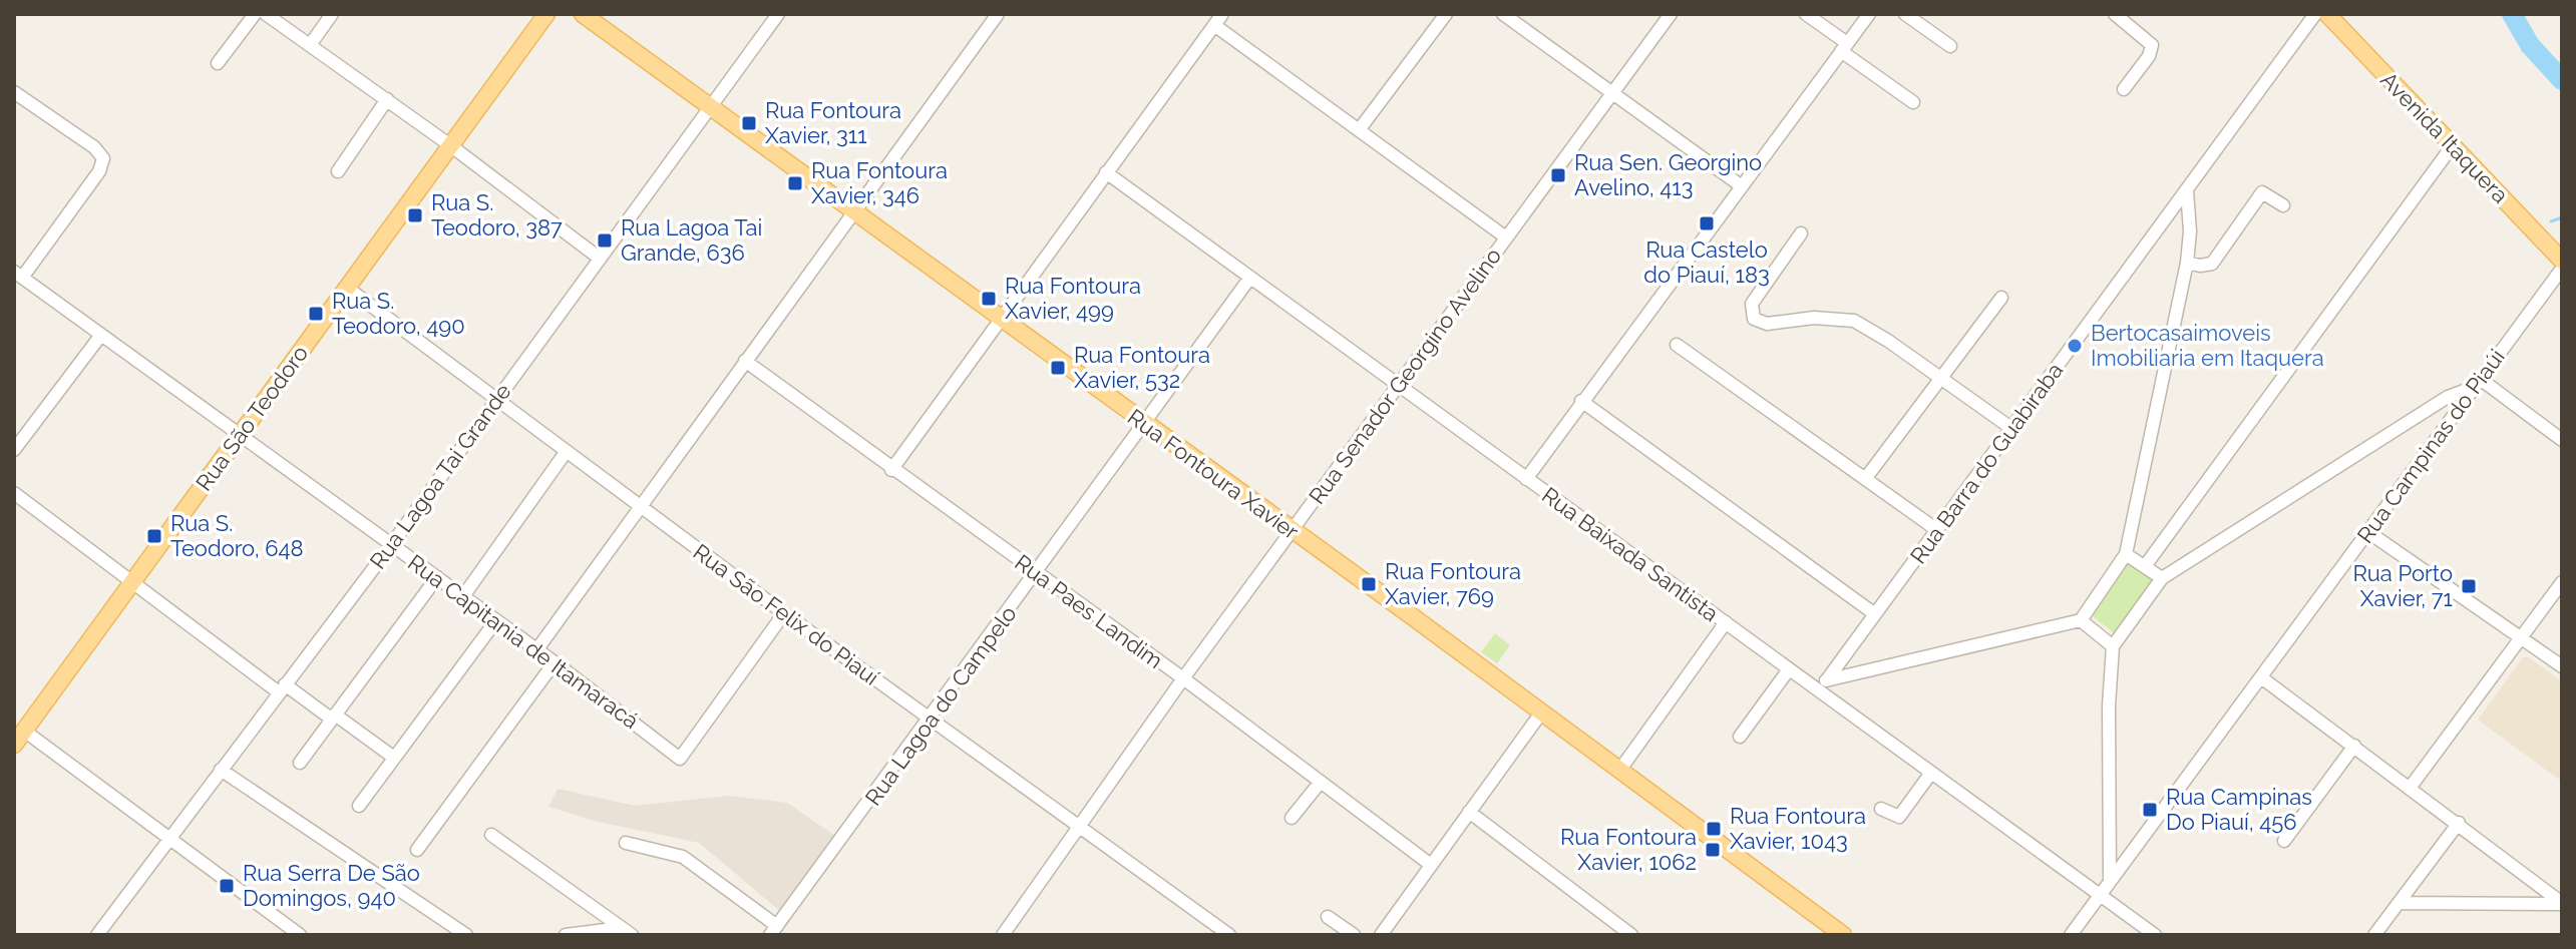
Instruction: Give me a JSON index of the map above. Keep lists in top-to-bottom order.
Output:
{
  "streets": {
    "main road": ["Avenida Itaquera", "Rua São Teodoro", "Rua Fontoura Xavier"],
    "street": [
      "Rua Senador Georgino Avelino",
      "Rua Campinas do Piaúi",
      "Rua Barra do Guabiraba",
      "Rua Lagoa Tai Grande",
      "Rua Baixada Santista",
      "Rua Paes Landim",
      "Rua São Felix do Piauí",
      "Rua Capitania de Itamaracá",
      "Rua Lagoa do Campelo"
    ]
  },
  "crossings": [
    ["Rua Senador Georgino Avelino", "Rua Fontoura Xavier"],
    ["Rua Senador Georgino Avelino", "Rua Baixada Santista"],
    ["Rua Senador Georgino Avelino", "Rua Paes Landim"],
    ["Rua Senador Georgino Avelino", "Rua São Felix do Piauí"],
    ["Rua São Teodoro", "Rua São Felix do Piauí"],
    ["Rua São Teodoro", "Rua Capitania de Itamaracá"],
    ["Rua Campinas do Piaúi", "Rua Baixada Santista"],
    ["Rua Barra do Guabiraba", "Rua Baixada Santista"],
    ["Rua Fontoura Xavier", "Rua Lagoa Tai Grande"],
    ["Rua Fontoura Xavier", "Rua Lagoa do Campelo"],
    ["Rua Lagoa Tai Grande", "Rua São Felix do Piauí"],
    ["Rua Lagoa Tai Grande", "Rua Capitania de Itamaracá"],
    ["Rua Baixada Santista", "Rua Lagoa do Campelo"],
    ["Rua Paes Landim", "Rua Lagoa do Campelo"],
    ["Rua São Felix do Piauí", "Rua Capitania de Itamaracá"],
    ["Rua São Felix do Piauí", "Rua Lagoa do Campelo"]
  ],
  "places": {
    "transit": [
      "Rua Fontoura Xavier, 311",
      "Rua Sen. Georgino Avelino, 413",
      "Rua Fontoura Xavier, 346",
      "Rua S. Teodoro, 387",
      "Rua Castelo do Piauí, 183",
      "Rua Lagoa Tai Grande, 636",
      "Rua Fontoura Xavier, 499",
      "Rua S. Teodoro, 490",
      "Rua Fontoura Xavier, 532",
      "Rua S. Teodoro, 648",
      "Rua Fontoura Xavier, 769",
      "Rua Porto Xavier, 71",
      "Rua Campinas Do Piauí, 456",
      "Rua Fontoura Xavier, 1043",
      "Rua Fontoura Xavier, 1062",
      "Rua Serra De São Domingos, 940"
    ],
    "other": ["Bertocasaimoveis Imobiliaria em Itaquera"]
  }
}
